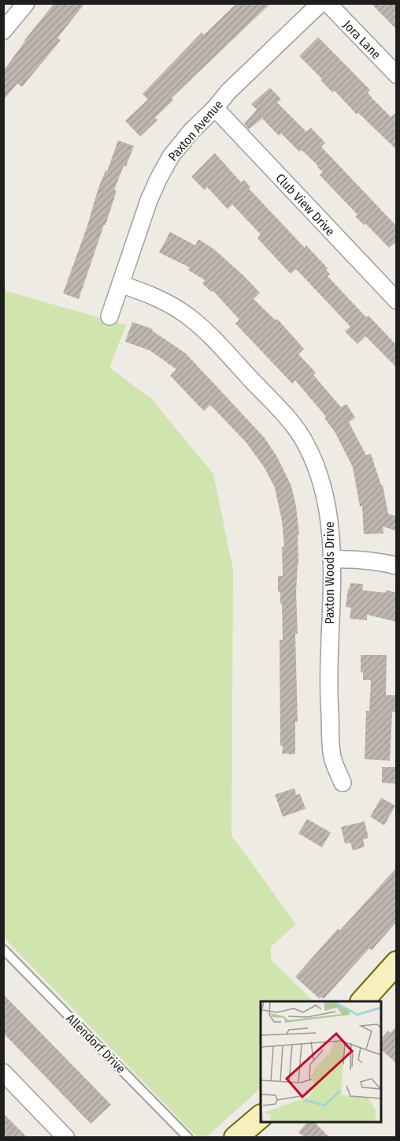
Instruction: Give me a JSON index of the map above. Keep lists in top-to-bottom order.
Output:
{
  "streets": {
    "street": [
      "Jora Lane",
      "Paxton Avenue",
      "Club View Drive",
      "Paxton Woods Drive"
    ],
    "lane": ["Allendorf Drive"]
  },
  "crossings": [
    ["Paxton Avenue", "Club View Drive"],
    ["Paxton Avenue", "Paxton Woods Drive"]
  ]
}
